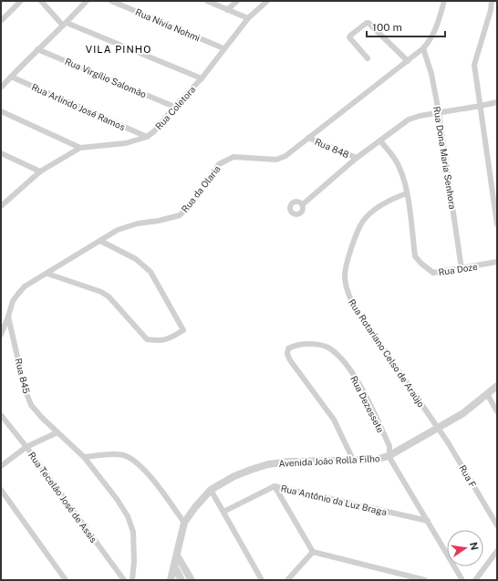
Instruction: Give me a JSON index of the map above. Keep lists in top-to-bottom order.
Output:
{
  "streets": {
    "street": [
      "Rua Nívia Nohmi",
      "Rua Virgílio Salomão",
      "Rua Arlindo José Ramos",
      "Rua Coletora",
      "Rua 848",
      "Rua Dona Maria Senhora",
      "Rua da Olaria",
      "Rua Doze",
      "Rua Rotariano Celso de Araújo",
      "Rua 845",
      "Rua Dezessete",
      "Avenida João Rolla Filho",
      "Rua F",
      "Rua Tecelão José de Assis",
      "Rua Antônio da Luz Braga"
    ]
  },
  "crossings": [
    ["Rua Nívia Nohmi", "Rua Coletora"],
    ["Rua Virgílio Salomão", "Rua Coletora"],
    ["Rua Arlindo José Ramos", "Rua Coletora"],
    ["Rua 848", "Rua da Olaria"],
    ["Rua Dona Maria Senhora", "Rua da Olaria"],
    ["Rua Dona Maria Senhora", "Rua Doze"],
    ["Rua da Olaria", "Rua 845"],
    ["Rua Doze", "Rua Rotariano Celso de Araújo"],
    ["Rua Rotariano Celso de Araújo", "Avenida João Rolla Filho"],
    ["Rua Rotariano Celso de Araújo", "Rua F"],
    ["Rua Dezessete", "Avenida João Rolla Filho"],
    ["Avenida João Rolla Filho", "Rua F"]
  ],
  "districts": ["VILA PINHO"],
  "scale_bar": "100 m",
  "north": "right"
}
